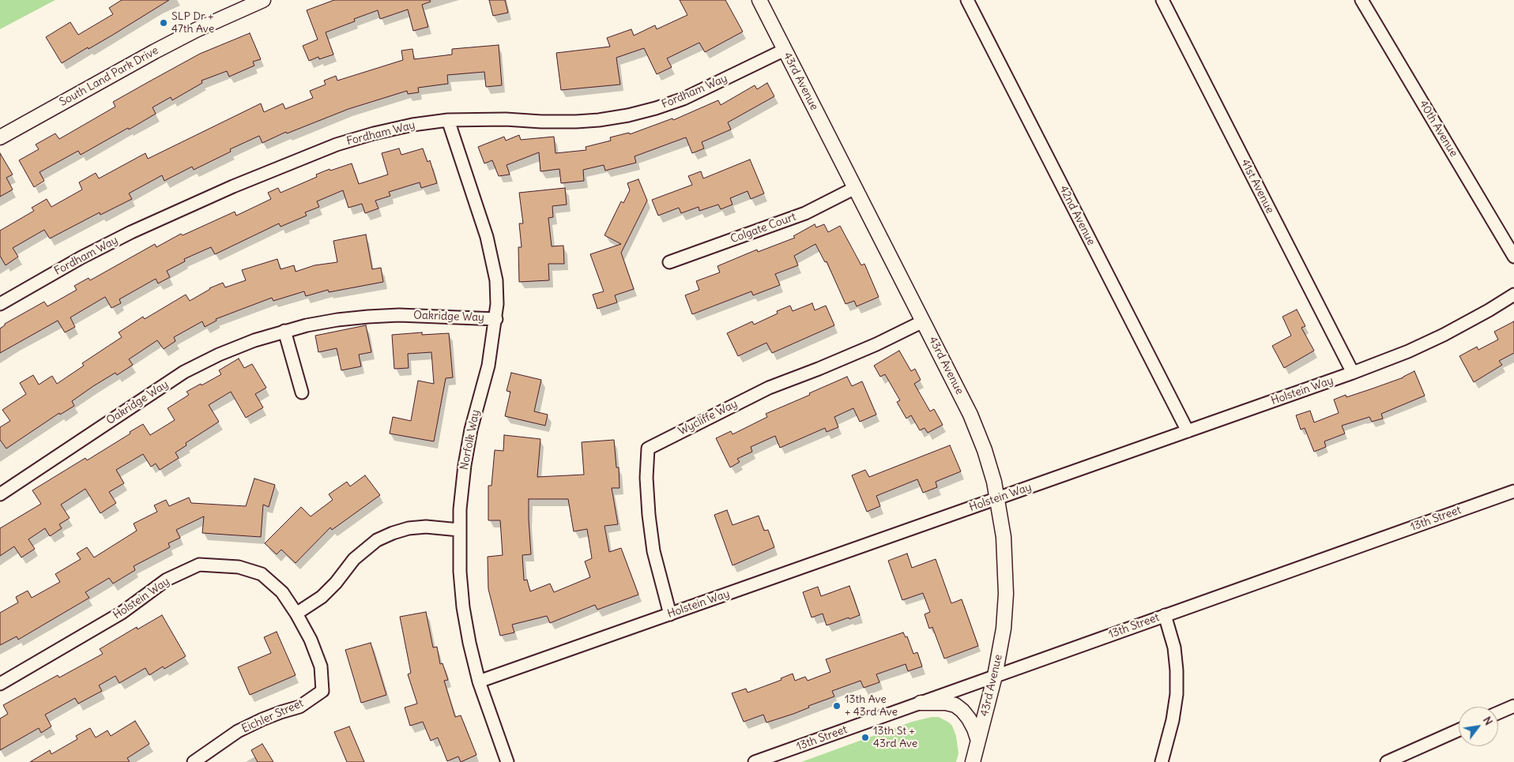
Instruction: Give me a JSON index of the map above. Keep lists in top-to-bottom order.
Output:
{
  "streets": {
    "street": [
      "South Land Park Drive",
      "43rd Avenue",
      "Fordham Way",
      "40th Avenue",
      "41st Avenue",
      "42nd Avenue",
      "Colgate Court",
      "Oakridge Way",
      "Holstein Way",
      "Wycliffe Way",
      "Norfolk Way",
      "13th Street",
      "Eichler Street"
    ]
  },
  "crossings": [
    ["43rd Avenue", "Fordham Way"],
    ["43rd Avenue", "Colgate Court"],
    ["43rd Avenue", "Holstein Way"],
    ["43rd Avenue", "Wycliffe Way"],
    ["43rd Avenue", "13th Street"],
    ["Fordham Way", "Norfolk Way"],
    ["41st Avenue", "Holstein Way"],
    ["42nd Avenue", "Holstein Way"],
    ["Oakridge Way", "Norfolk Way"],
    ["Holstein Way", "Wycliffe Way"],
    ["Holstein Way", "Norfolk Way"],
    ["Holstein Way", "Eichler Street"]
  ],
  "places": ["SLP Dr + 47th Ave", "13th Ave + 43rd Ave", "13th St + 43rd Ave"],
  "north": "top right"
}
